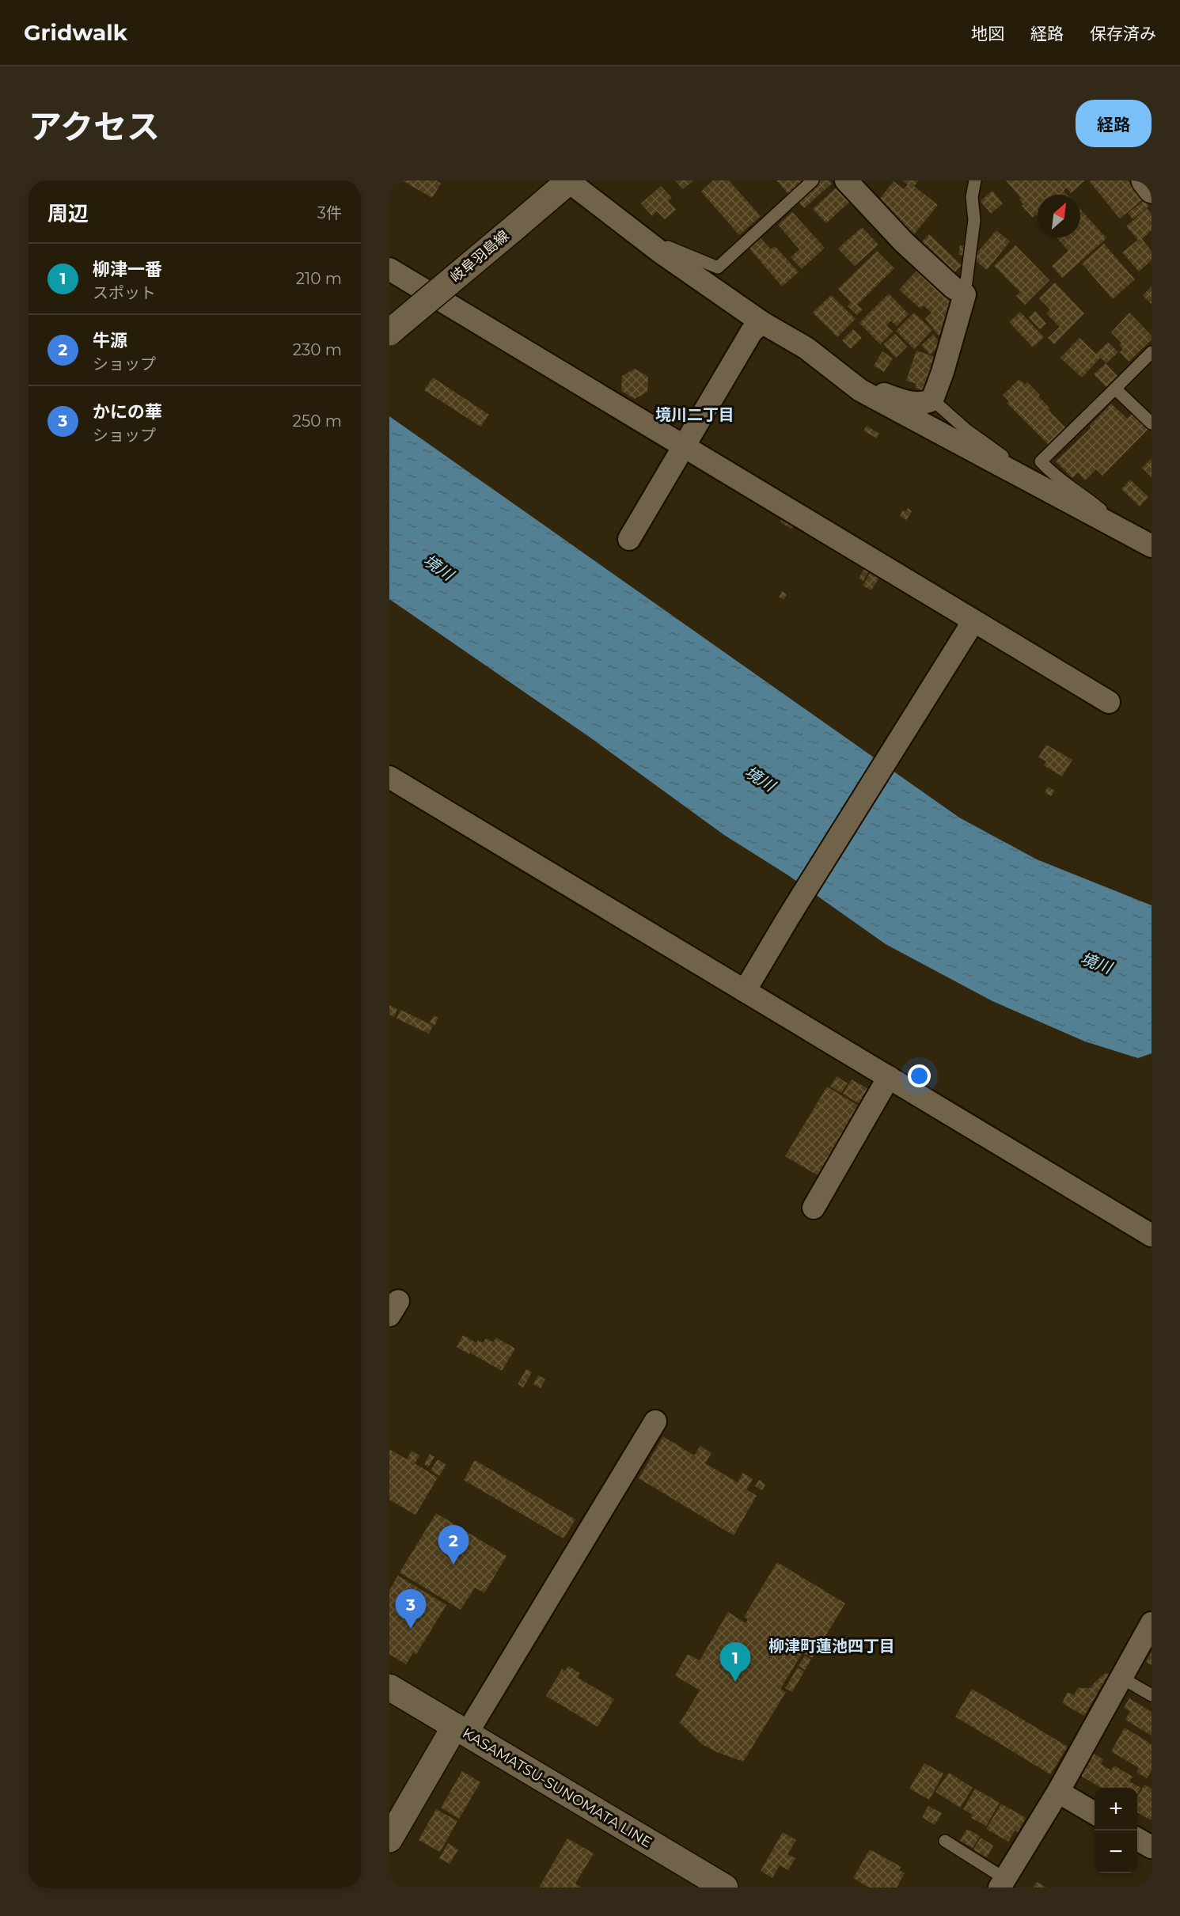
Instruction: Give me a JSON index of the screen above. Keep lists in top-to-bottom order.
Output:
{
  "streets": {
    "main road": ["岐阜羽島線", "KASAMATSU-SUNOMATA LINE"]
  },
  "districts": ["境川二丁目", "柳津町蓮池四丁目"],
  "water": ["境川"],
  "north": "top right",
  "page": {
    "header": "Gridwalk",
    "nav": ["地図", "経路", "保存済み"],
    "title": "アクセス",
    "buttons": "経路",
    "heading": ["周辺", "3件"],
    "list": [
      {
        "mark": "1",
        "name": "柳津一番",
        "note": "スポット",
        "value": "210 m"
      },
      {
        "mark": "2",
        "name": "牛源",
        "note": "ショップ",
        "value": "230 m"
      },
      {
        "mark": "3",
        "name": "かにの華",
        "note": "ショップ",
        "value": "250 m"
      }
    ],
    "pins": ["2", "3", "1"],
    "map_buttons": ["+", "−"]
  }
}
